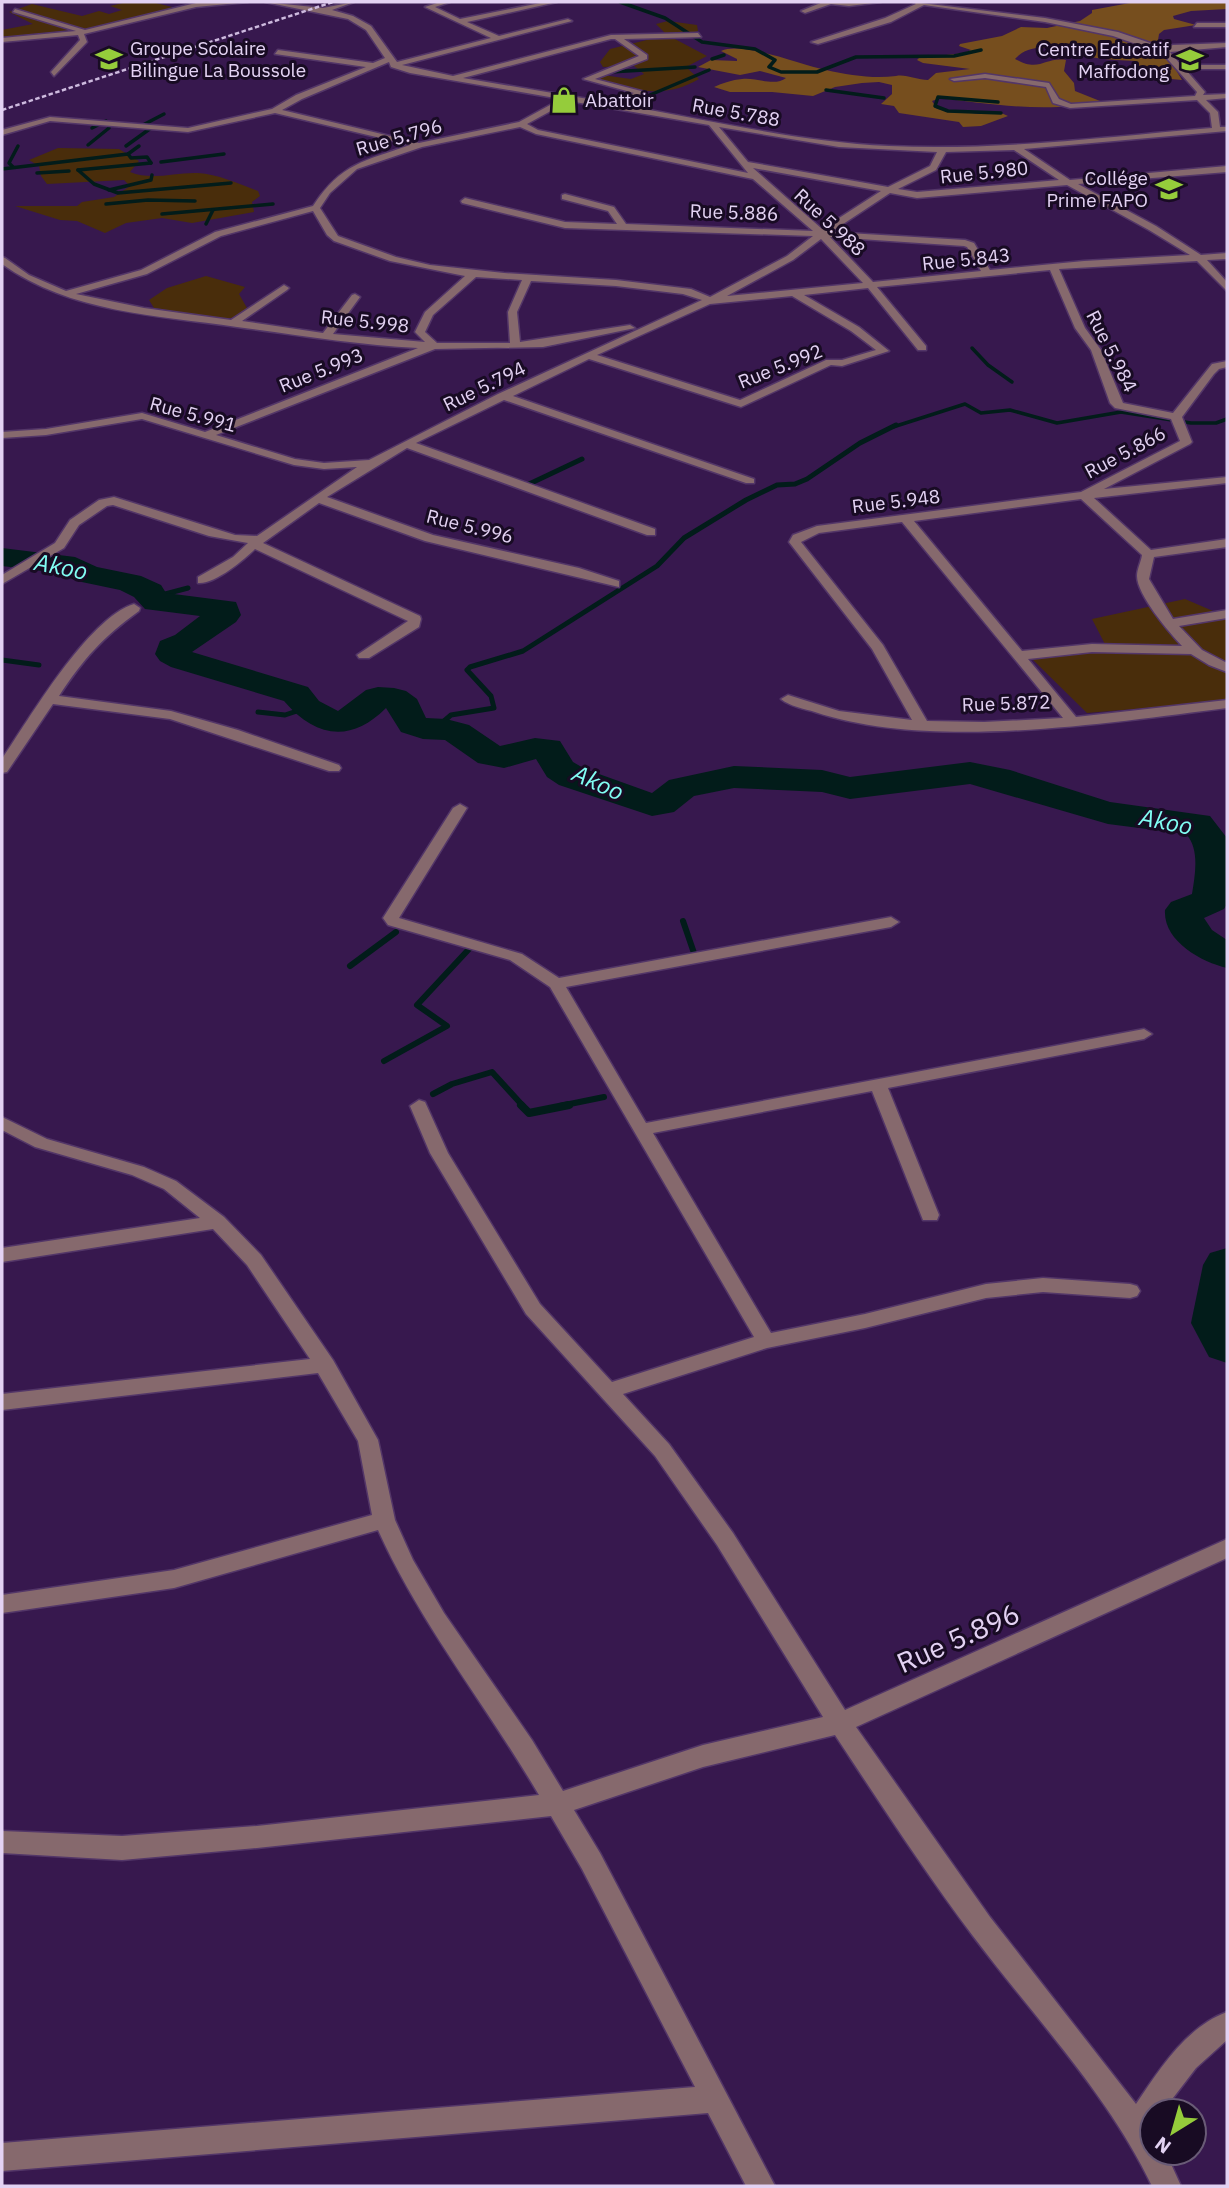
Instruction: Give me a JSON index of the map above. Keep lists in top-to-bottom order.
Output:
{
  "streets": {
    "street": [
      "Rue 5.788",
      "Rue 5.796",
      "Rue 5.980",
      "Rue 5.886",
      "Rue 5.988",
      "Rue 5.843",
      "Rue 5.998",
      "Rue 5.984",
      "Rue 5.992",
      "Rue 5.993",
      "Rue 5.794",
      "Rue 5.991",
      "Rue 5.866",
      "Rue 5.948",
      "Rue 5.996",
      "Rue 5.872",
      "Rue 5.896"
    ]
  },
  "crossings": [
    ["Rue 5.788", "Rue 5.796"],
    ["Rue 5.788", "Rue 5.988"],
    ["Rue 5.788", "Rue 5.794"],
    ["Rue 5.980", "Rue 5.988"],
    ["Rue 5.980", "Rue 5.794"],
    ["Rue 5.886", "Rue 5.988"],
    ["Rue 5.886", "Rue 5.843"],
    ["Rue 5.886", "Rue 5.794"],
    ["Rue 5.988", "Rue 5.843"],
    ["Rue 5.988", "Rue 5.794"],
    ["Rue 5.843", "Rue 5.984"],
    ["Rue 5.843", "Rue 5.992"],
    ["Rue 5.843", "Rue 5.794"],
    ["Rue 5.998", "Rue 5.993"],
    ["Rue 5.998", "Rue 5.794"],
    ["Rue 5.984", "Rue 5.866"],
    ["Rue 5.992", "Rue 5.794"],
    ["Rue 5.993", "Rue 5.991"],
    ["Rue 5.794", "Rue 5.991"],
    ["Rue 5.794", "Rue 5.996"],
    ["Rue 5.866", "Rue 5.948"],
    ["Rue 5.948", "Rue 5.872"]
  ],
  "water": ["Akoo"],
  "places": {
    "school or university": ["Groupe Scolaire Bilingue La Boussole", "Centre Educatif Maffodong", "Collége Prime FAPO"],
    "shop": ["Abattoir"]
  },
  "north": "bottom left"
}
